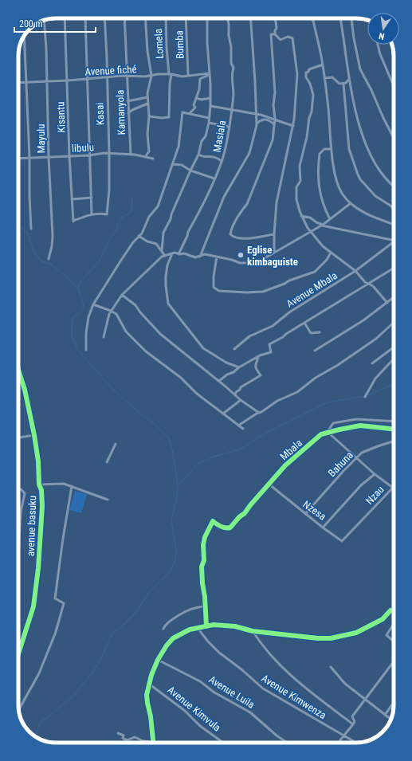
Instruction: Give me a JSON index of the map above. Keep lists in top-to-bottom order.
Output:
{
  "streets": {
    "street": [
      "Lomela",
      "Bumba",
      "Avenue fiché",
      "Kamanyola",
      "Kasai",
      "Kisantu",
      "Masiala",
      "Mayulu",
      "libulu",
      "Avenue Mbala",
      "Mbala",
      "Bahuna",
      "Nzau",
      "Nzesa",
      "avenue basuku",
      "Avenue Luila",
      "Avenue Kimwenza",
      "Avenue Kimvula"
    ]
  },
  "crossings": [
    ["Lomela", "Avenue fiché"],
    ["Bumba", "Avenue fiché"],
    ["Avenue fiché", "Kamanyola"],
    ["Avenue fiché", "Kasai"],
    ["Avenue fiché", "Kisantu"],
    ["Avenue fiché", "Mayulu"],
    ["Kamanyola", "libulu"],
    ["Kasai", "Kisantu"],
    ["Kasai", "libulu"],
    ["Kisantu", "libulu"],
    ["Mayulu", "libulu"],
    ["Mbala", "Nzesa"],
    ["Bahuna", "Nzesa"],
    ["Nzau", "Nzesa"]
  ],
  "places": ["Eglise kimbaguiste"],
  "scale_bar": "200 m",
  "north": "bottom"
}
